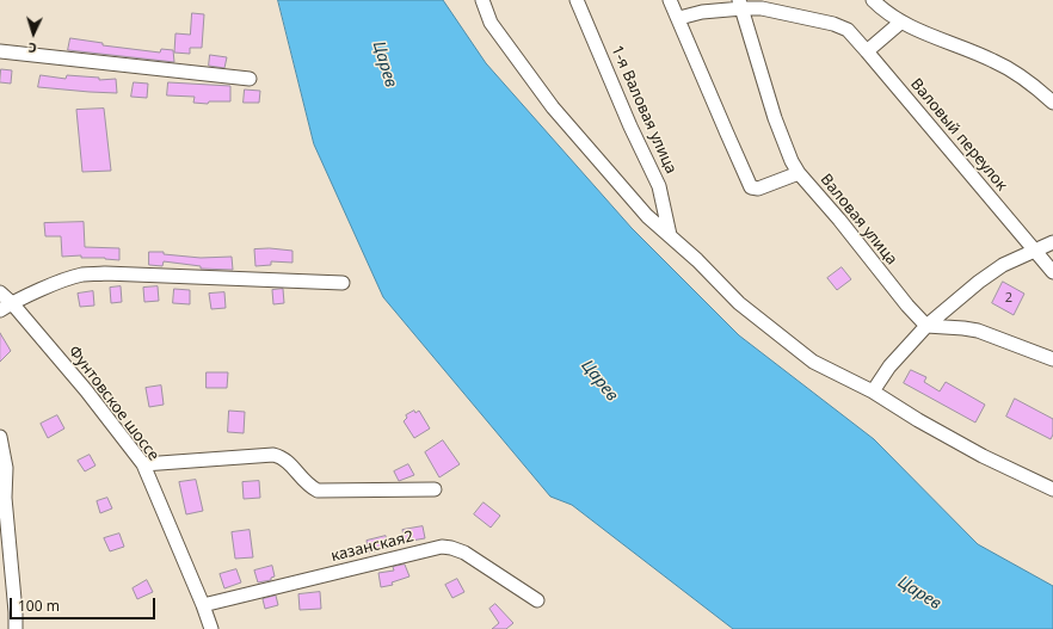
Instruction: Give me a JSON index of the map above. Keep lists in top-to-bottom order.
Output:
{
  "streets": {
    "street": [
      "1-я Валовая улица",
      "Валовый переулок",
      "Валовая улица",
      "Фунтовское шоссе",
      "казанская2"
    ]
  },
  "crossings": [
    ["Валовый переулок", "Валовая улица"],
    ["Фунтовское шоссе", "казанская2"]
  ],
  "water": ["Царев"],
  "house_numbers": ["2"],
  "scale_bar": "100 m",
  "north": "bottom"
}
